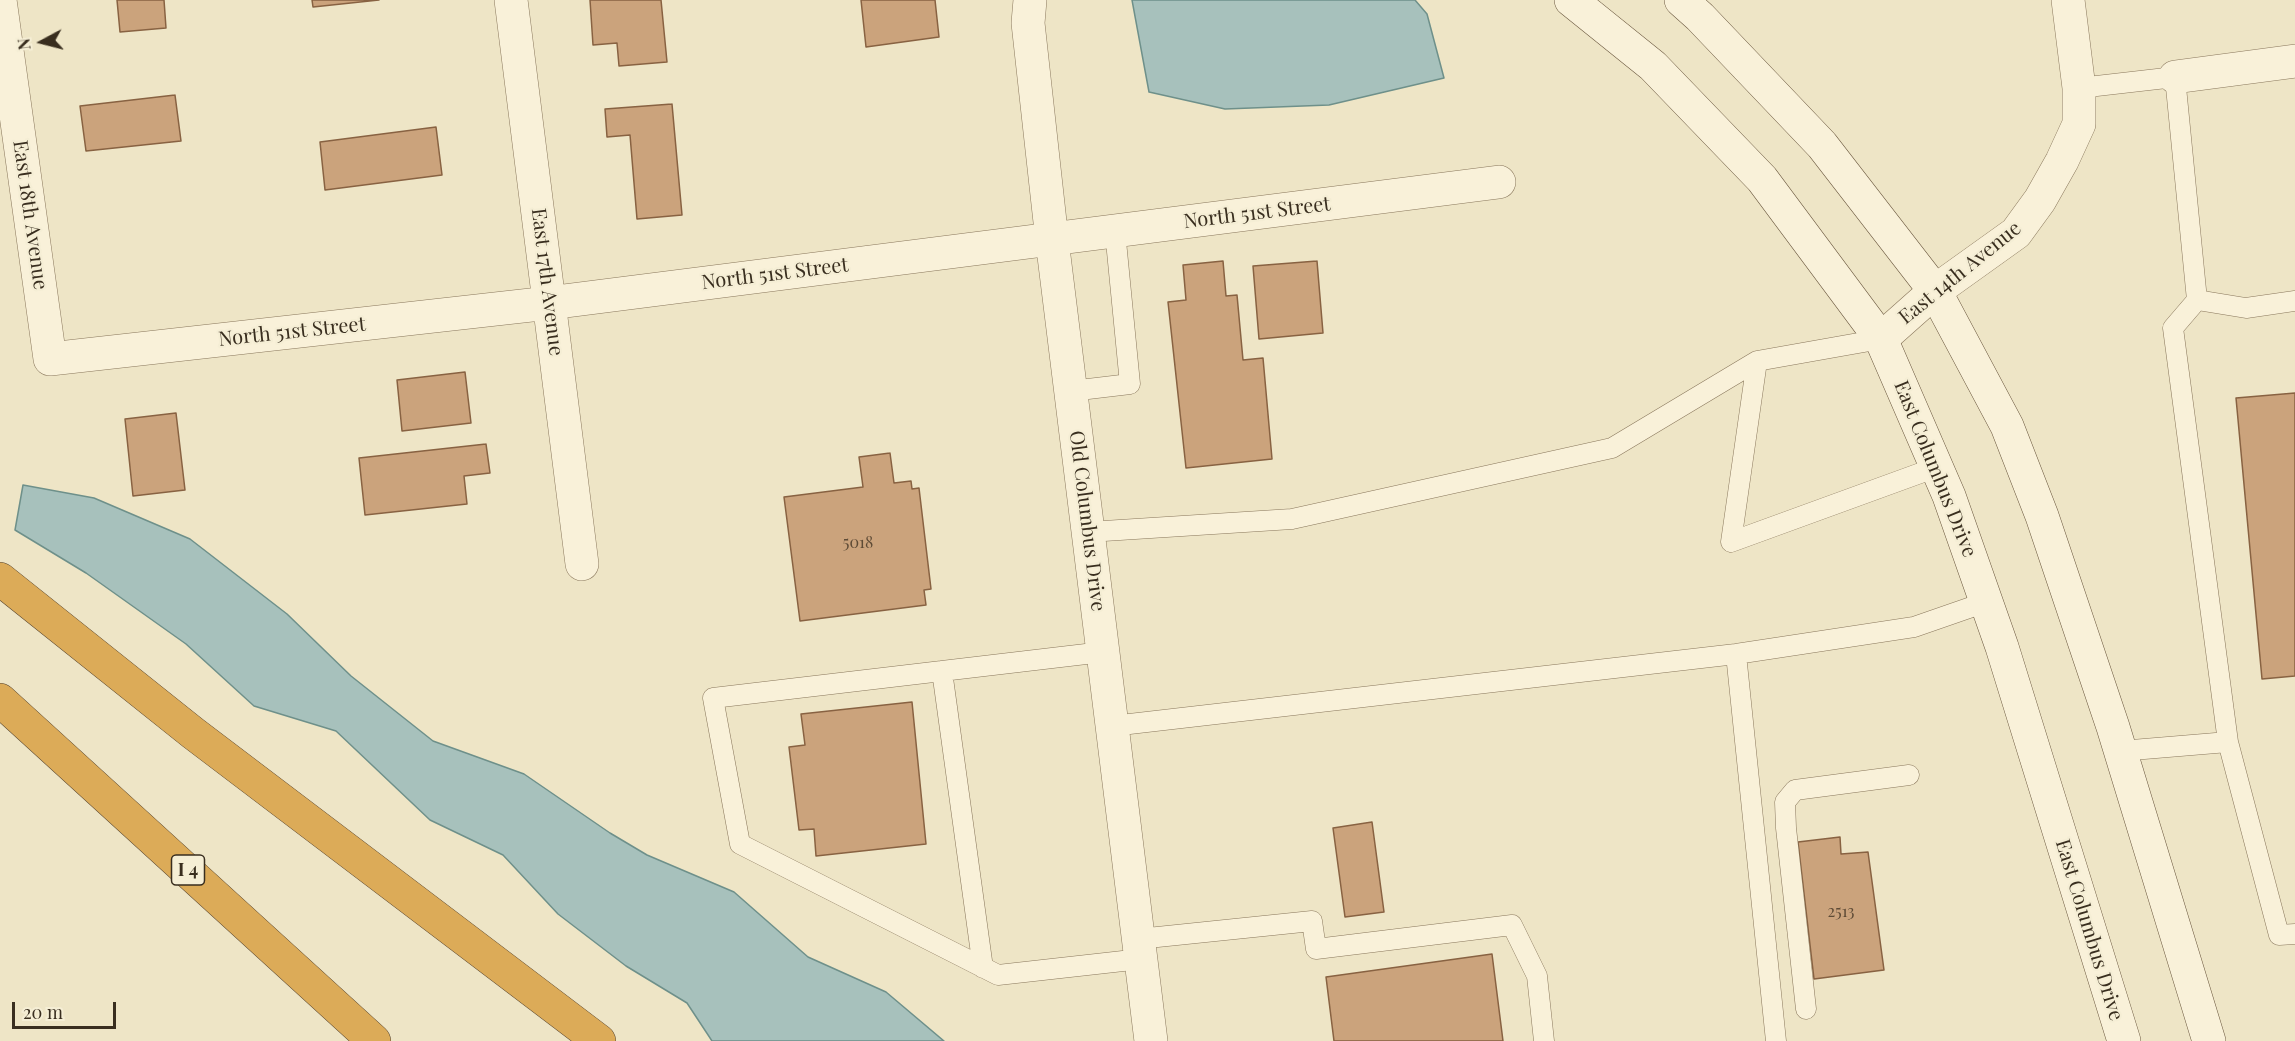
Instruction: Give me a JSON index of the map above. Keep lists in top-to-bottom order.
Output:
{
  "streets": {
    "highway": ["I 4"],
    "street": [
      "North 51st Street",
      "East 18th Avenue",
      "East 14th Avenue",
      "East 17th Avenue",
      "East Columbus Drive",
      "Old Columbus Drive"
    ]
  },
  "crossings": [
    ["North 51st Street", "East 18th Avenue"],
    ["North 51st Street", "East 17th Avenue"],
    ["North 51st Street", "Old Columbus Drive"],
    ["East 14th Avenue", "East Columbus Drive"]
  ],
  "house_numbers": ["5018", "2513"],
  "scale_bar": "20 m",
  "north": "left"
}
